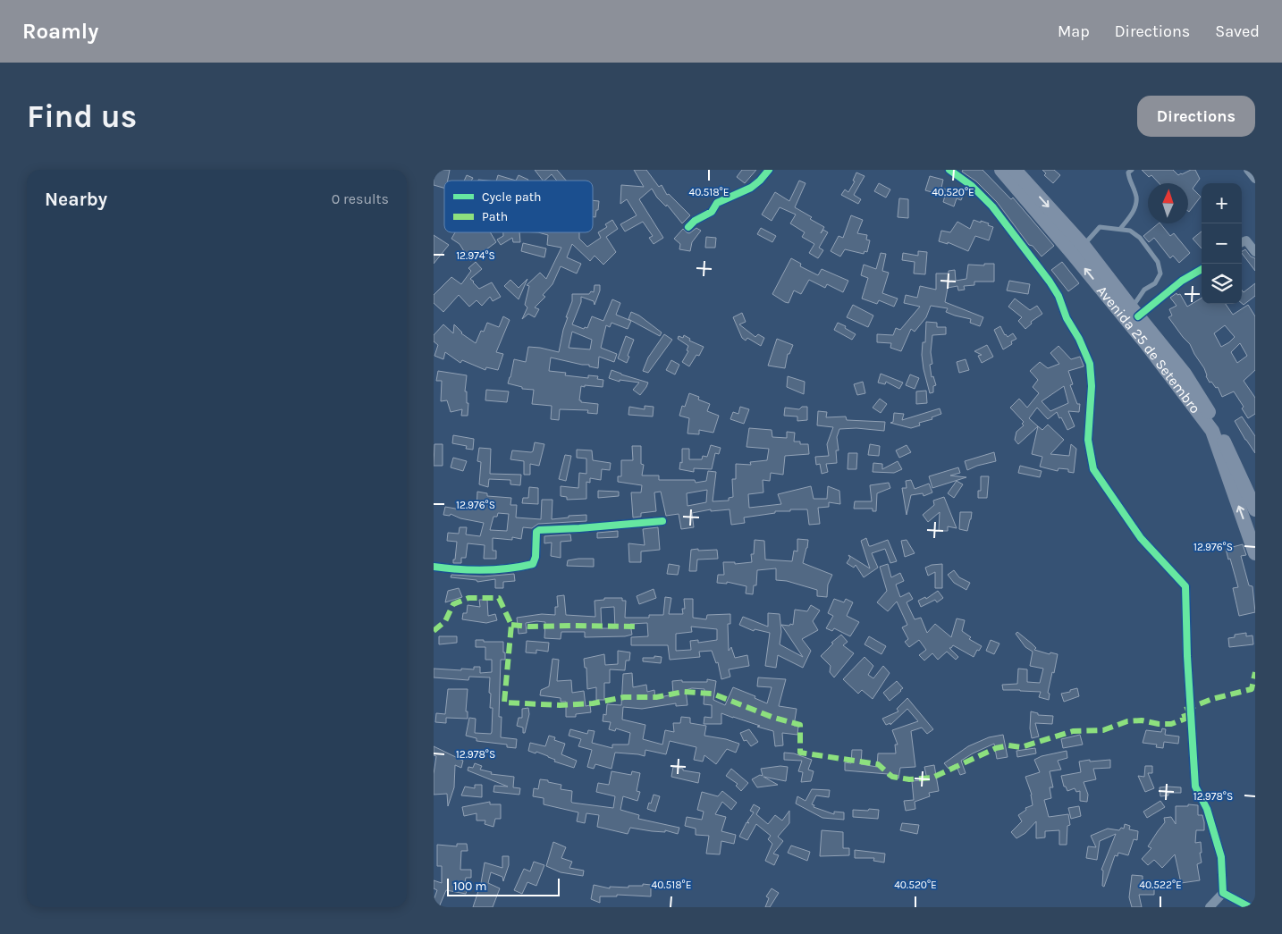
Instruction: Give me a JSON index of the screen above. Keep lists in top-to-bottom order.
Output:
{
  "streets": {
    "highway": ["Avenida 25 de Setembro"]
  },
  "legend": ["Cycle path", "Path"],
  "scale_bar": "100 m",
  "north": "top",
  "page": {
    "header": "Roamly",
    "nav": ["Map", "Directions", "Saved"],
    "buttons": "Directions",
    "title": "Find us",
    "heading": ["Nearby", "0 results"],
    "map_buttons": ["+", "−"],
    "scale": "100 m"
  },
  "coordinates": [
    "40.518°E",
    "40.520°E",
    "12.974°S",
    "12.976°S",
    "12.978°S",
    "40.522°E"
  ]
}
